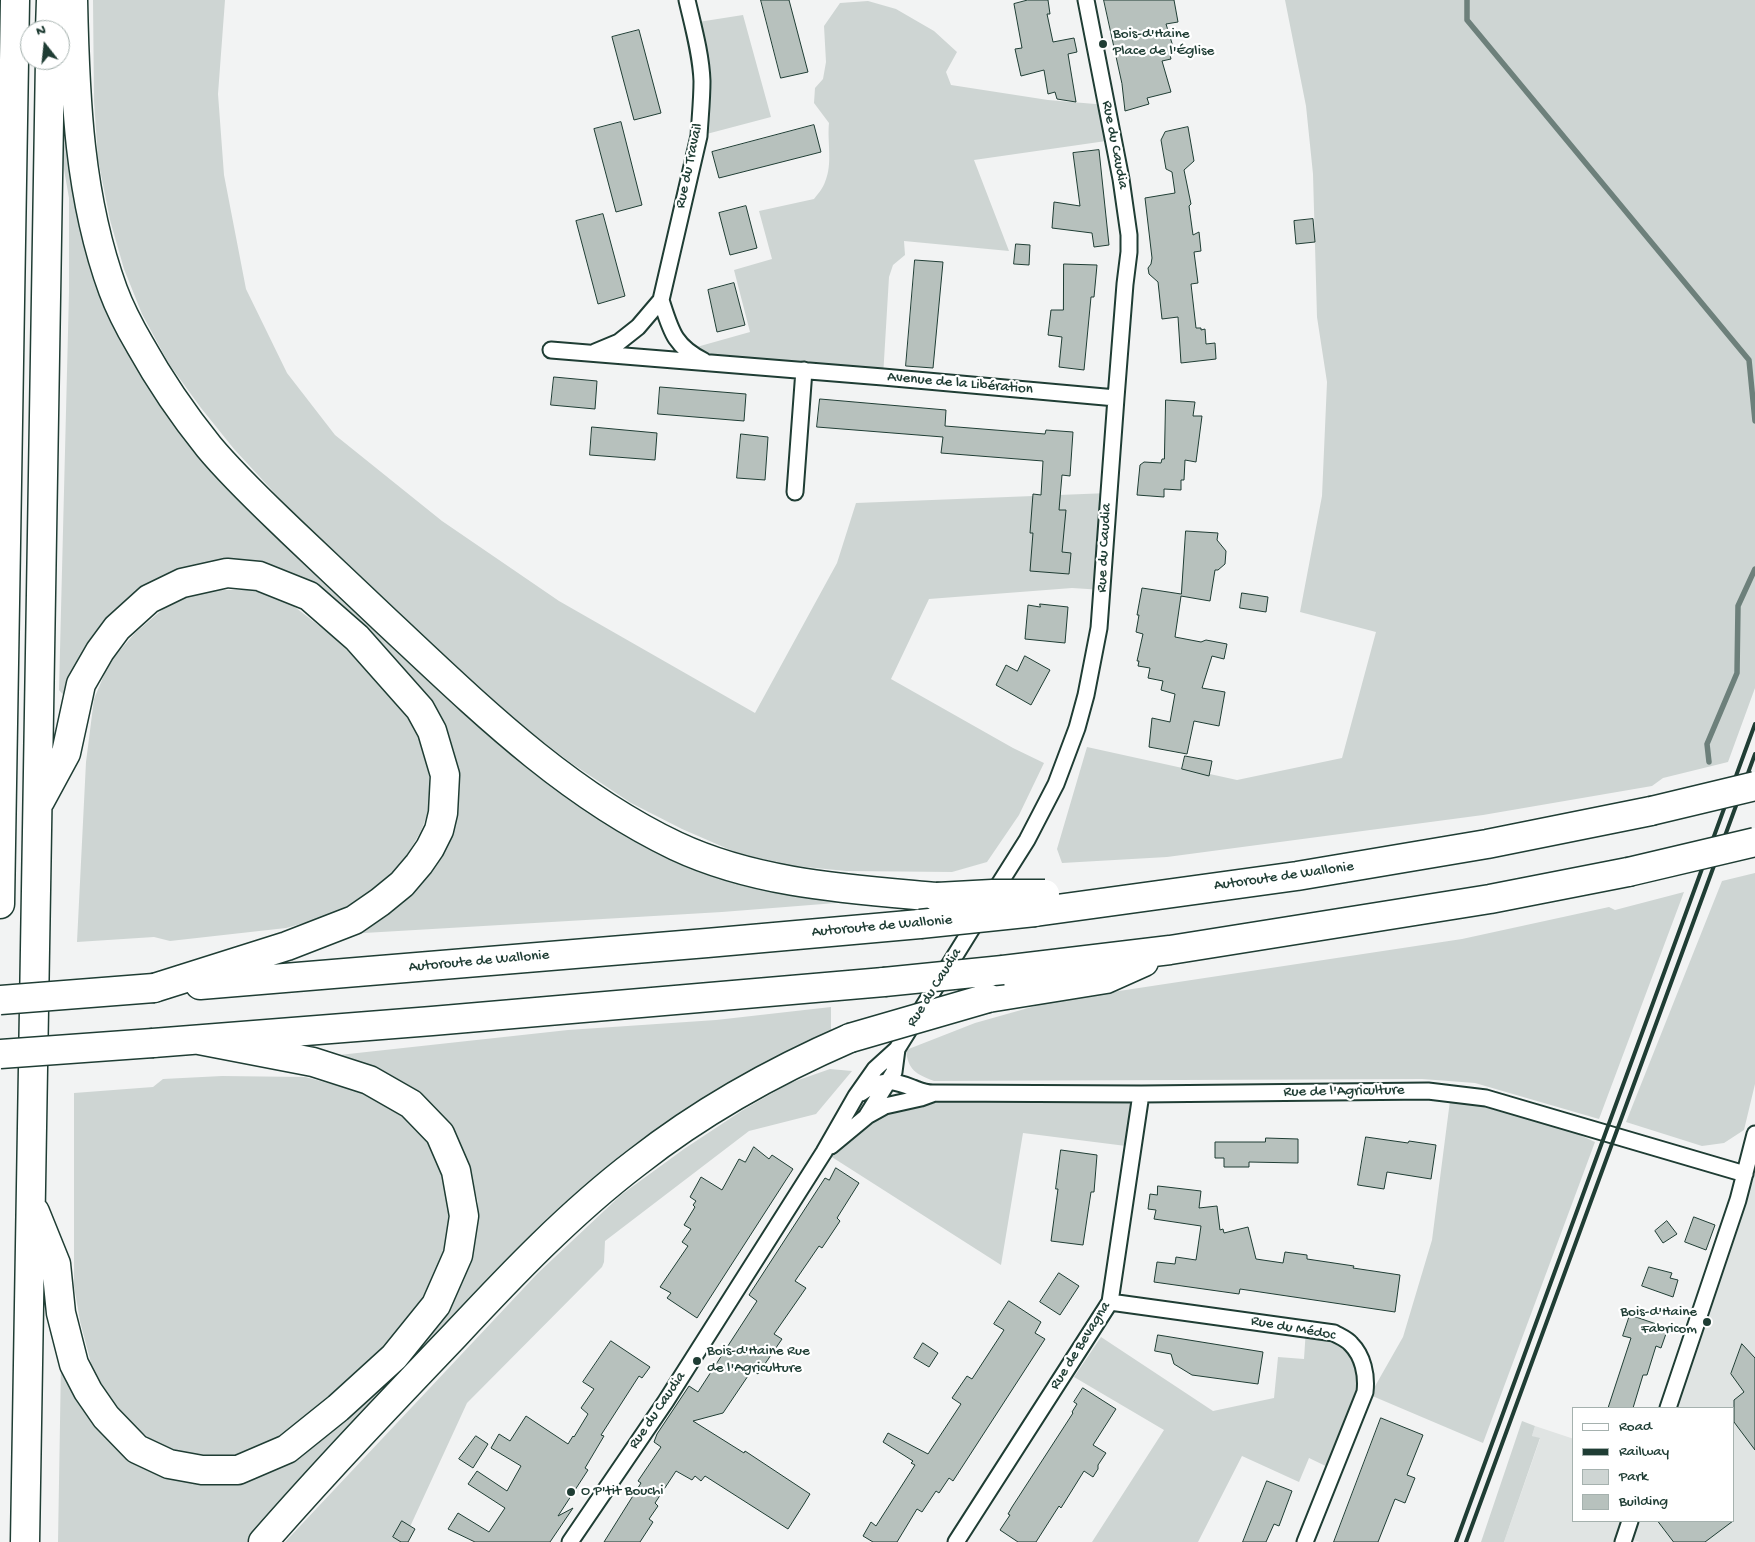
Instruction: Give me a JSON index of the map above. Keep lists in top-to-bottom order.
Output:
{
  "streets": {
    "highway": ["Autoroute de Wallonie"],
    "street": [
      "Rue du Caudia",
      "Rue du Travail",
      "Avenue de la Libération",
      "Rue de l'Agriculture",
      "Rue du Médoc",
      "Rue de Bevagna"
    ]
  },
  "crossings": [
    ["Rue du Caudia", "Avenue de la Libération"],
    ["Rue du Caudia", "Rue de l'Agriculture"],
    ["Rue du Travail", "Avenue de la Libération"],
    ["Rue de l'Agriculture", "Rue de Bevagna"],
    ["Rue du Médoc", "Rue de Bevagna"]
  ],
  "places": [
    "Bois-d'Haine Place de l'Église",
    "Bois-d'Haine Fabricom",
    "Bois-d'Haine Rue de l'Agriculture",
    "O P'tit Bouchi"
  ],
  "legend": [
    "Road",
    "Railway",
    "Park",
    "Building"
  ],
  "north": "top"
}
